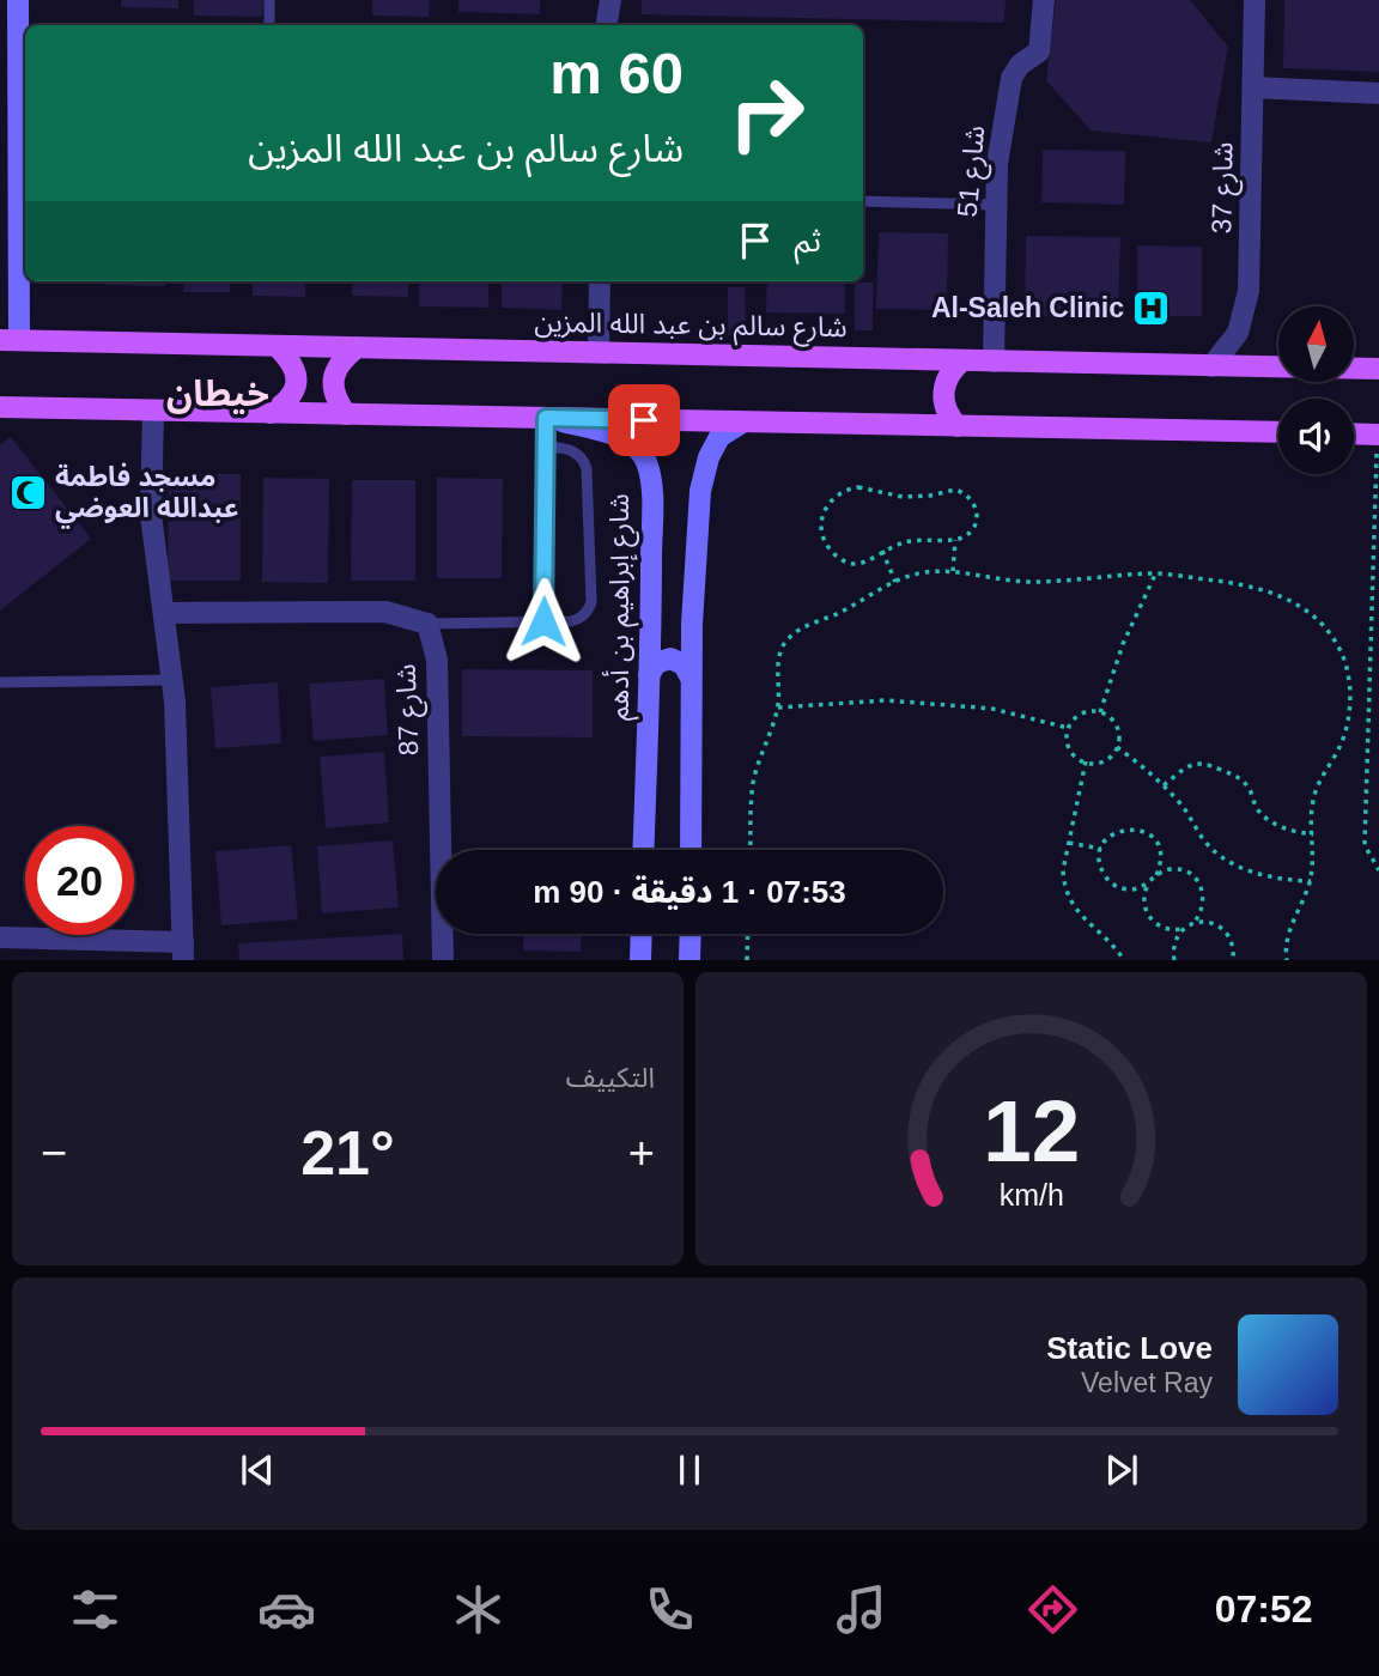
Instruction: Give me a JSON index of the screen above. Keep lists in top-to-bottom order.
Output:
{
  "streets": {
    "main road": ["شارع سالم بن عبد الله المزين"],
    "street": [
      "51 شارع",
      "شارع 37",
      "شارع إبراهيم بن أدهم",
      "شارع 87"
    ]
  },
  "crossings": [
    ["51 شارع", "شارع سالم بن عبد الله المزين"],
    ["شارع 37", "شارع سالم بن عبد الله المزين"]
  ],
  "districts": ["خيطان"],
  "places": {
    "hospital": ["Al-Saleh Clinic"],
    "mosque": ["مسجد فاطمة عبدالله العوضي"]
  },
  "north": "top",
  "page": {
    "turn": ["60 m", "شارع سالم بن عبد الله المزين"],
    "then": "ثم",
    "limit": "20",
    "trip": "07:53 · 1 دقيقة · 90 m",
    "tile": "التكييف",
    "heat": ["−", "21°", "+"],
    "song": ["Static Love", "Velvet Ray"],
    "tabs": "07:52",
    "gauge": ["12", "km/h"]
  }
}
